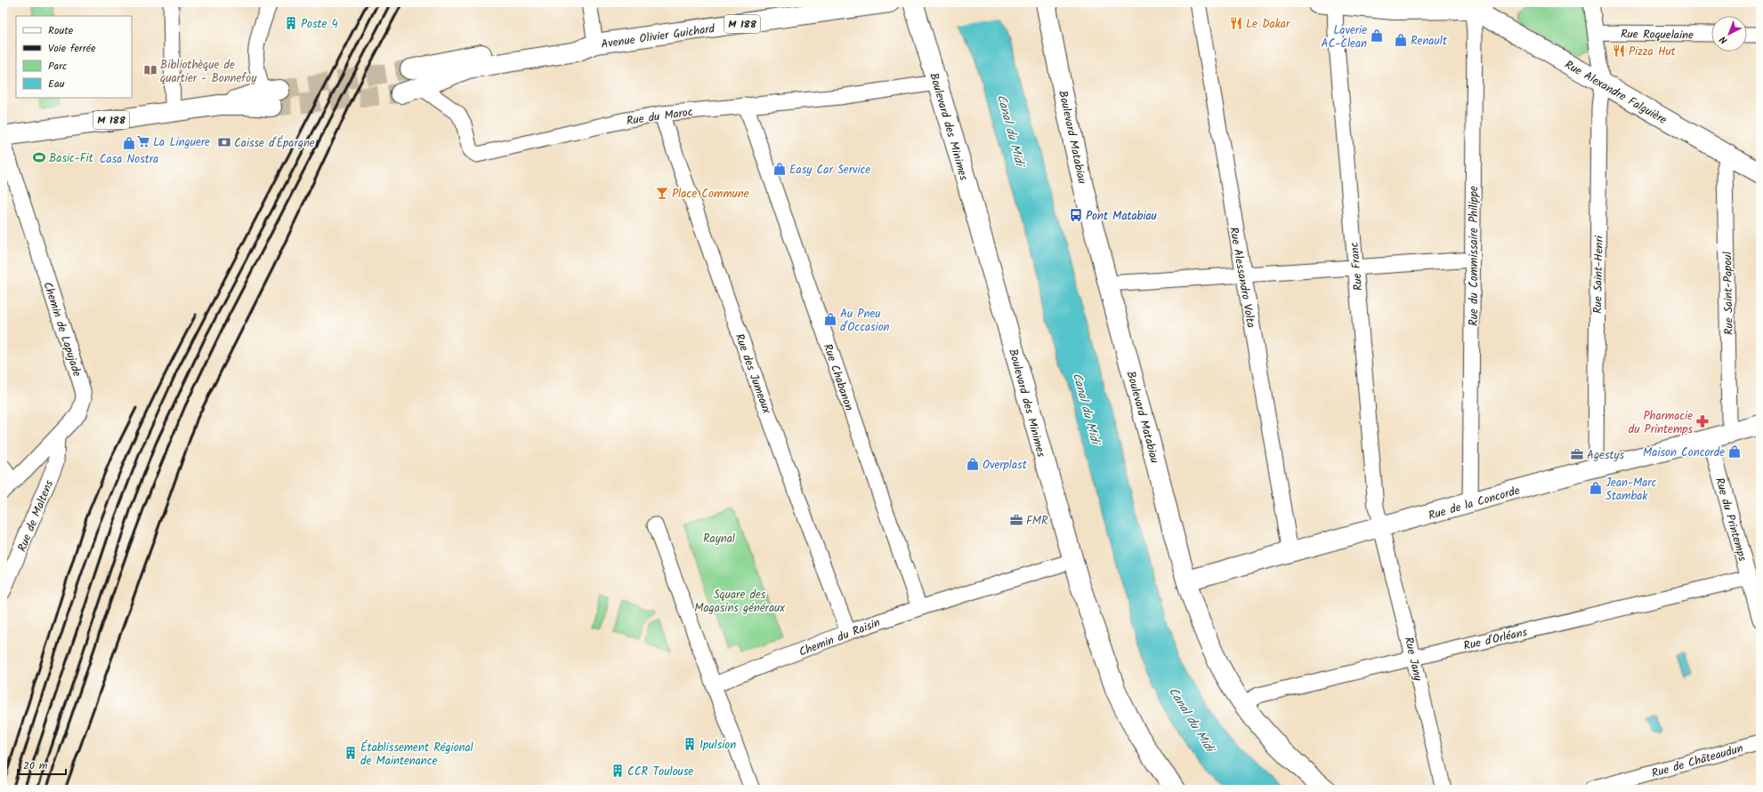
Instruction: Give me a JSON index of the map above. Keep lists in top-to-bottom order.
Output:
{
  "streets": {
    "main road": [
      "M 188",
      "Avenue Olivier Guichard",
      "Rue Alexandre Falguière",
      "Boulevard des Minimes",
      "Boulevard Matabiau",
      "Rue de la Concorde"
    ],
    "street": [
      "Rue Roquelaine",
      "Rue du Maroc",
      "Rue du Commissaire Philippe",
      "Rue Franc",
      "Rue Saint-Henri",
      "Rue Alessandro Volta",
      "Rue Saint-Papoul",
      "Chemin de Lapujade",
      "Rue des Jumeaux",
      "Rue Chabanon",
      "Rue de Maltens",
      "Rue du Printemps",
      "Chemin du Raisin",
      "Rue d'Orléans",
      "Rue Jany",
      "Rue de Châteaudun"
    ]
  },
  "crossings": [
    ["Rue Roquelaine", "Rue Saint-Henri"],
    ["Avenue Olivier Guichard", "Rue du Maroc"],
    ["Rue Alexandre Falguière", "Rue du Commissaire Philippe"],
    ["Rue Alexandre Falguière", "Rue Saint-Henri"],
    ["Rue Alexandre Falguière", "Rue Saint-Papoul"],
    ["Rue du Maroc", "Boulevard des Minimes"],
    ["Rue du Maroc", "Rue des Jumeaux"],
    ["Rue du Maroc", "Rue Chabanon"],
    ["Boulevard des Minimes", "Chemin du Raisin"],
    ["Boulevard Matabiau", "Rue de la Concorde"],
    ["Boulevard Matabiau", "Rue d'Orléans"],
    ["Rue du Commissaire Philippe", "Rue de la Concorde"],
    ["Rue Franc", "Rue de la Concorde"],
    ["Rue Franc", "Rue Jany"],
    ["Rue Saint-Henri", "Rue de la Concorde"],
    ["Rue Alessandro Volta", "Rue de la Concorde"],
    ["Rue Saint-Papoul", "Rue de la Concorde"],
    ["Chemin de Lapujade", "Rue de Maltens"],
    ["Rue des Jumeaux", "Chemin du Raisin"],
    ["Rue Chabanon", "Chemin du Raisin"],
    ["Rue de la Concorde", "Rue du Printemps"],
    ["Rue de la Concorde", "Rue Jany"],
    ["Rue du Printemps", "Rue d'Orléans"],
    ["Rue d'Orléans", "Rue Jany"]
  ],
  "water": ["Canal du Midi"],
  "parks": ["Raynal", "Square des Magasins généraux"],
  "places": {
    "building": [
      "Poste 4",
      "1pulsion",
      "Établissement Régional de Maintenance",
      "CCR Toulouse"
    ],
    "restaurant": ["Le Dakar", "Pizza Hut"],
    "shop": [
      "Laverie AC-Clean",
      "Renault",
      "Casa Nostra",
      "Easy Car Service",
      "Au Pneu d'Occasion",
      "Maison Concorde",
      "Overplast",
      "Jean-Marc Stambak"
    ],
    "library": ["Bibliothèque de quartier - Bonnefoy"],
    "supermarket": ["La Linguere"],
    "bank": ["Caisse d'Épargne"],
    "sports": ["Basic-Fit"],
    "bar": ["Place Commune"],
    "bus stop": ["Pont Matabiau"],
    "pharmacy": ["Pharmacie du Printemps"],
    "office": ["Agestys", "FMR"]
  },
  "legend": [
    "Route",
    "Voie ferrée",
    "Parc",
    "Eau"
  ],
  "scale_bar": "20 m",
  "north": "bottom left"
}
